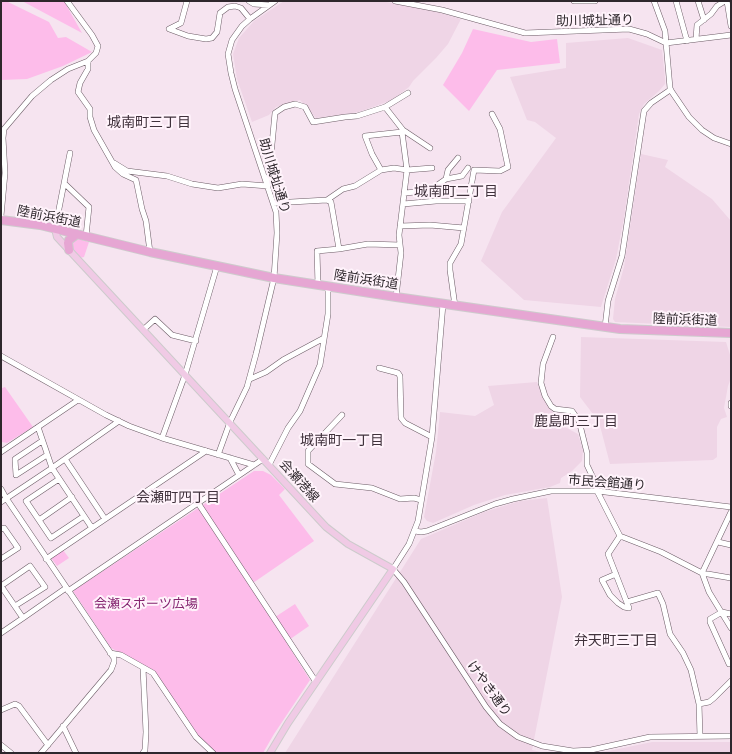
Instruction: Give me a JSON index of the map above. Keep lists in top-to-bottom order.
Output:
{
  "streets": {
    "highway": ["陸前浜街道"],
    "main road": ["会瀬港線"],
    "street": ["助川城址通り", "市民会館通り", "けやき通り"]
  },
  "crossings": [
    ["助川城址通り", "陸前浜街道"],
    ["助川城址通り", "会瀬港線"],
    ["陸前浜街道", "会瀬港線"],
    ["会瀬港線", "けやき通り"]
  ],
  "districts": [
    "城南町三丁目",
    "城南町二丁目",
    "鹿島町三丁目",
    "城南町一丁目",
    "会瀬町四丁目",
    "弁天町三丁目"
  ],
  "parks": ["会瀬スポーツ広場"]
}
